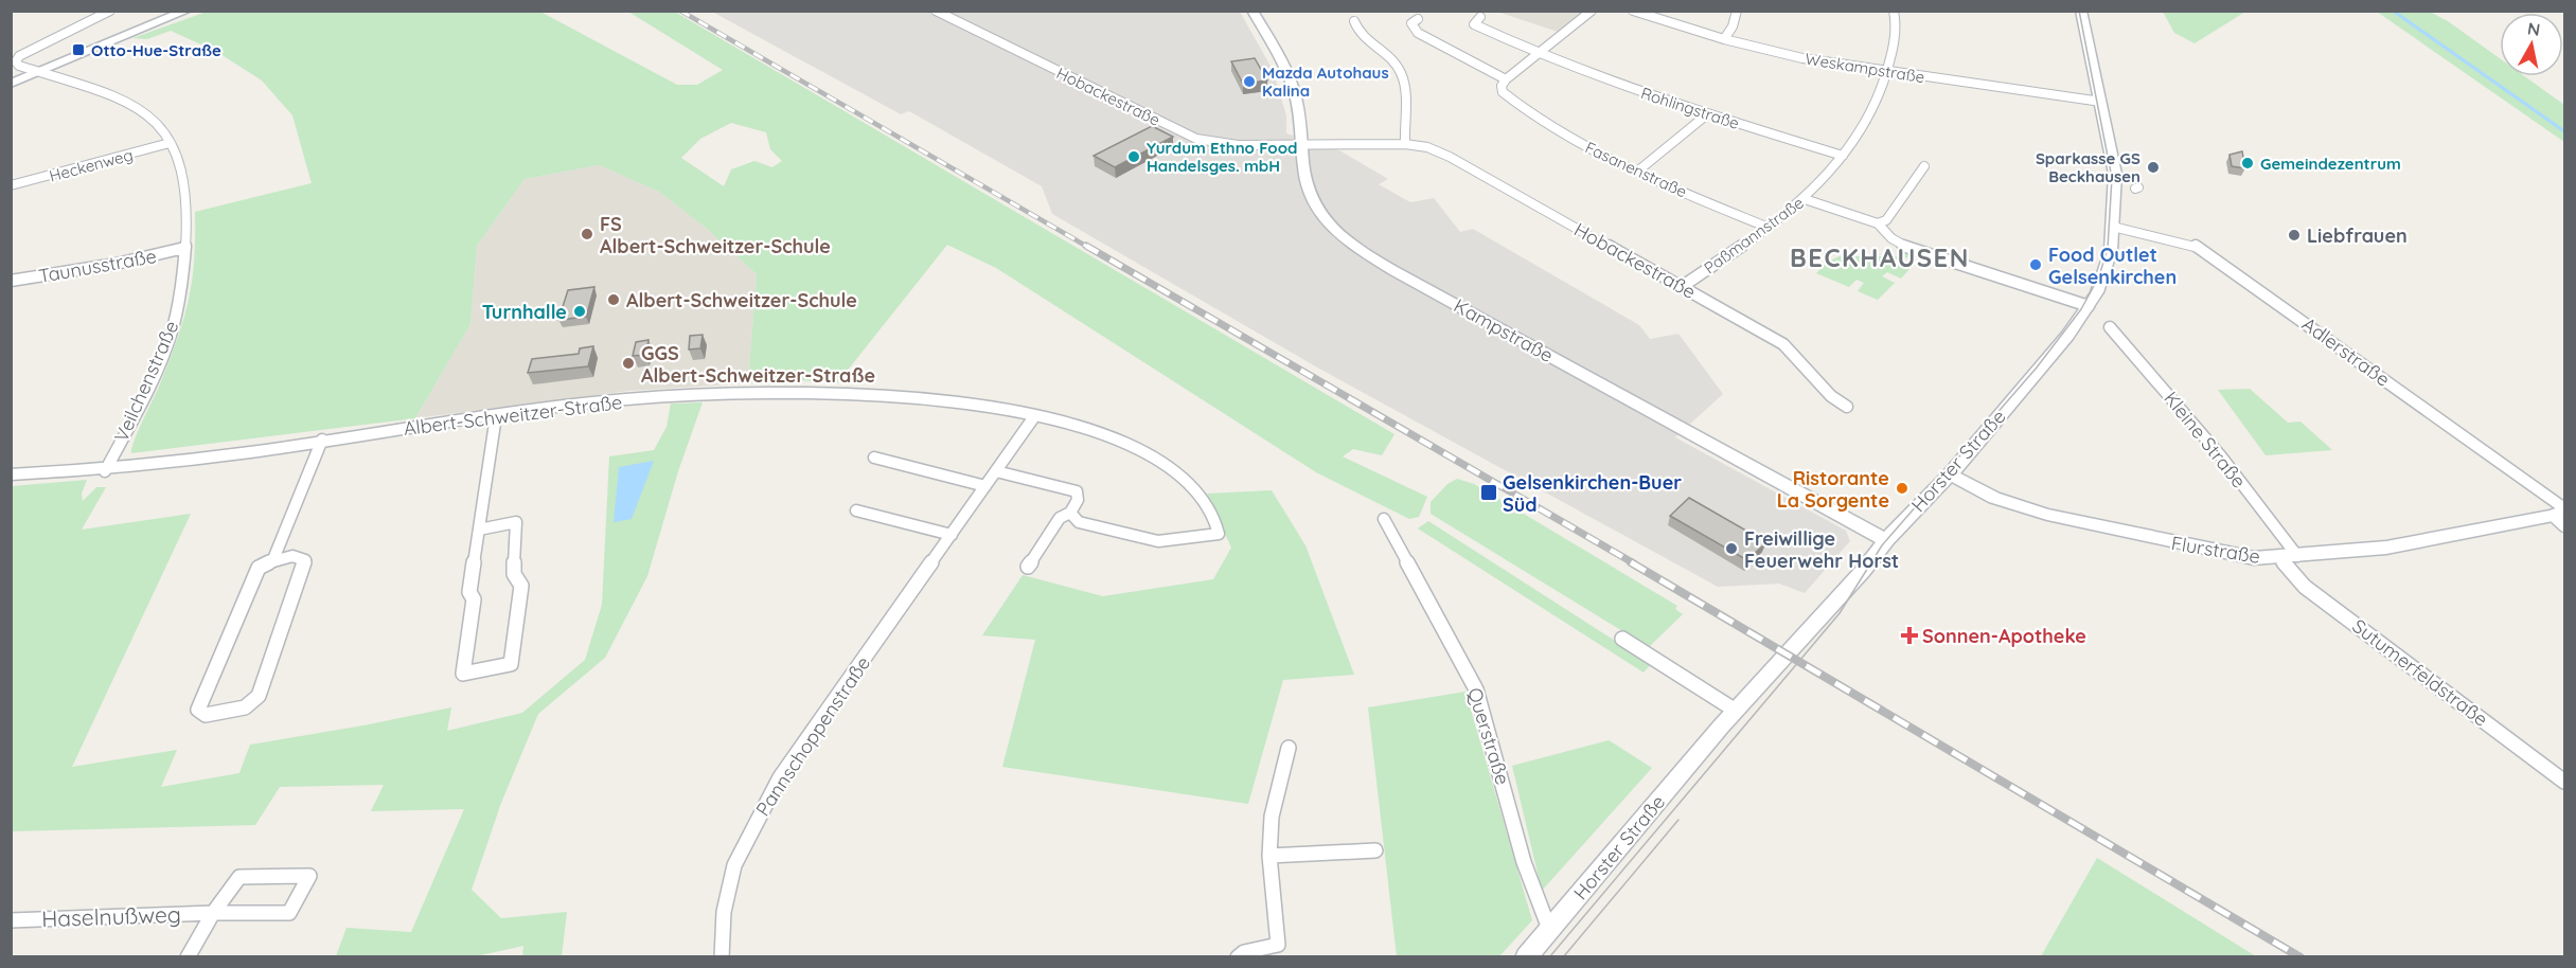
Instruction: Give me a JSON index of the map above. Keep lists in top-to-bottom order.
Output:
{
  "streets": {
    "street": [
      "Weskampstraße",
      "Hobackestraße",
      "Rohlingstraße",
      "Heckenweg",
      "Fasanenstraße",
      "Paßmannstraße",
      "Taunusstraße",
      "Kampstraße",
      "Adlerstraße",
      "Veilchenstraße",
      "Albert-Schweitzer-Straße",
      "Kleine Straße",
      "Horster Straße",
      "Flurstraße",
      "Sutumerfeldstraße",
      "Pannschoppenstraße",
      "Querstraße",
      "Haselnußweg"
    ]
  },
  "crossings": [
    ["Weskampstraße", "Paßmannstraße"],
    ["Weskampstraße", "Horster Straße"],
    ["Hobackestraße", "Paßmannstraße"],
    ["Hobackestraße", "Kampstraße"],
    ["Rohlingstraße", "Paßmannstraße"],
    ["Heckenweg", "Veilchenstraße"],
    ["Fasanenstraße", "Paßmannstraße"],
    ["Taunusstraße", "Veilchenstraße"],
    ["Kampstraße", "Horster Straße"],
    ["Adlerstraße", "Horster Straße"],
    ["Adlerstraße", "Flurstraße"],
    ["Veilchenstraße", "Albert-Schweitzer-Straße"],
    ["Albert-Schweitzer-Straße", "Pannschoppenstraße"],
    ["Kleine Straße", "Flurstraße"],
    ["Kleine Straße", "Sutumerfeldstraße"],
    ["Horster Straße", "Flurstraße"],
    ["Horster Straße", "Querstraße"],
    ["Flurstraße", "Sutumerfeldstraße"]
  ],
  "districts": ["BECKHAUSEN"],
  "places": {
    "transit": ["Otto-Hue-Straße", "Gelsenkirchen-Buer Süd"],
    "other": [
      "Mazda Autohaus Kalina",
      "Yurdum Ethno Food Handelsges. mbH",
      "Gemeindezentrum",
      "Sparkasse GS Beckhausen",
      "FS Albert-Schweitzer-Schule",
      "Liebfrauen",
      "Food Outlet Gelsenkirchen",
      "Albert-Schweitzer-Schule",
      "Turnhalle",
      "GGS Albert-Schweitzer-Straße",
      "Ristorante La Sorgente",
      "Freiwillige Feuerwehr Horst"
    ],
    "health": ["Sonnen-Apotheke"]
  },
  "north": "top"
}
